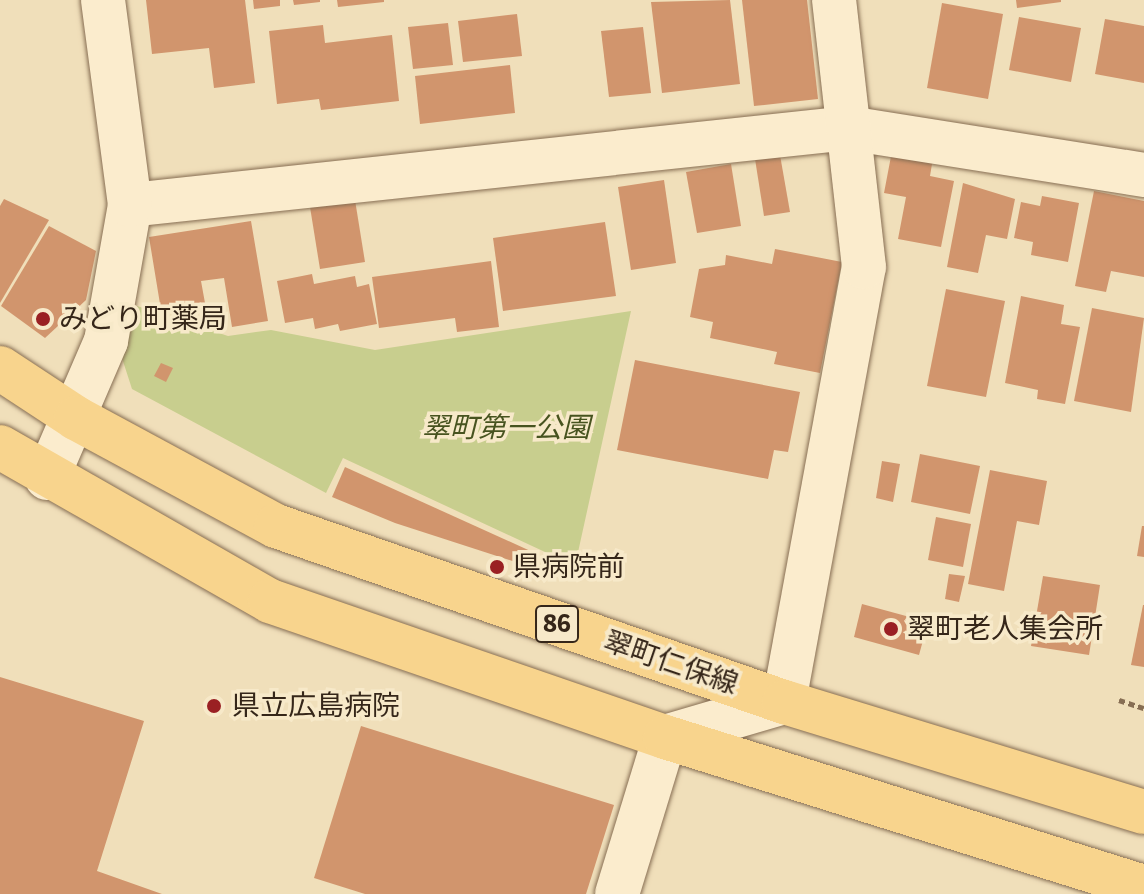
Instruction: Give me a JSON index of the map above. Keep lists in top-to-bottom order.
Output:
{
  "streets": {
    "main road": ["86", "翠町仁保線"]
  },
  "parks": ["翠町第一公園"],
  "places": [
    "みどり町薬局",
    "県病院前",
    "翠町老人集会所",
    "県立広島病院"
  ]
}
